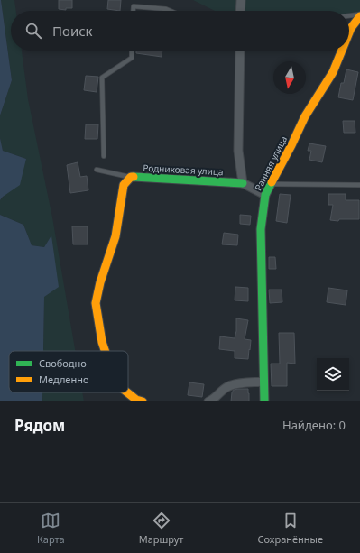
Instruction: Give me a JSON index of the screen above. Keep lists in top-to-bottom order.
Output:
{
  "streets": {
    "street": ["Ранняя улица", "Родниковая улица"]
  },
  "legend": ["Свободно", "Медленно"],
  "north": "bottom",
  "page": {
    "search": "Поиск",
    "heading": ["Рядом", "Найдено: 0"],
    "nav": ["Карта", "Маршрут", "Сохранённые"]
  }
}
